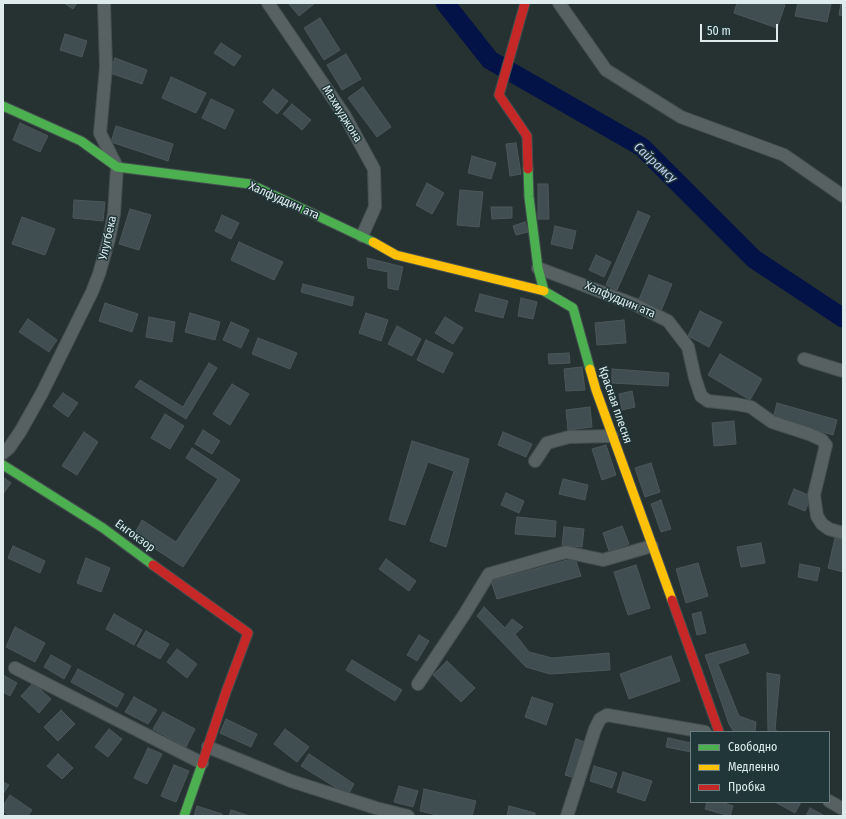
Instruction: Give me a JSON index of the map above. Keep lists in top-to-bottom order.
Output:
{
  "streets": {
    "street": [
      "Махмуджона",
      "Халфуддин ата",
      "Улугбека",
      "Красная плесня",
      "Енгокзор"
    ]
  },
  "crossings": [
    ["Махмуджона", "Халфуддин ата"],
    ["Халфуддин ата", "Улугбека"],
    ["Халфуддин ата", "Красная плесня"]
  ],
  "water": ["Сайрамсу"],
  "legend": ["Свободно", "Медленно", "Пробка"],
  "scale_bar": "50 m"
}
